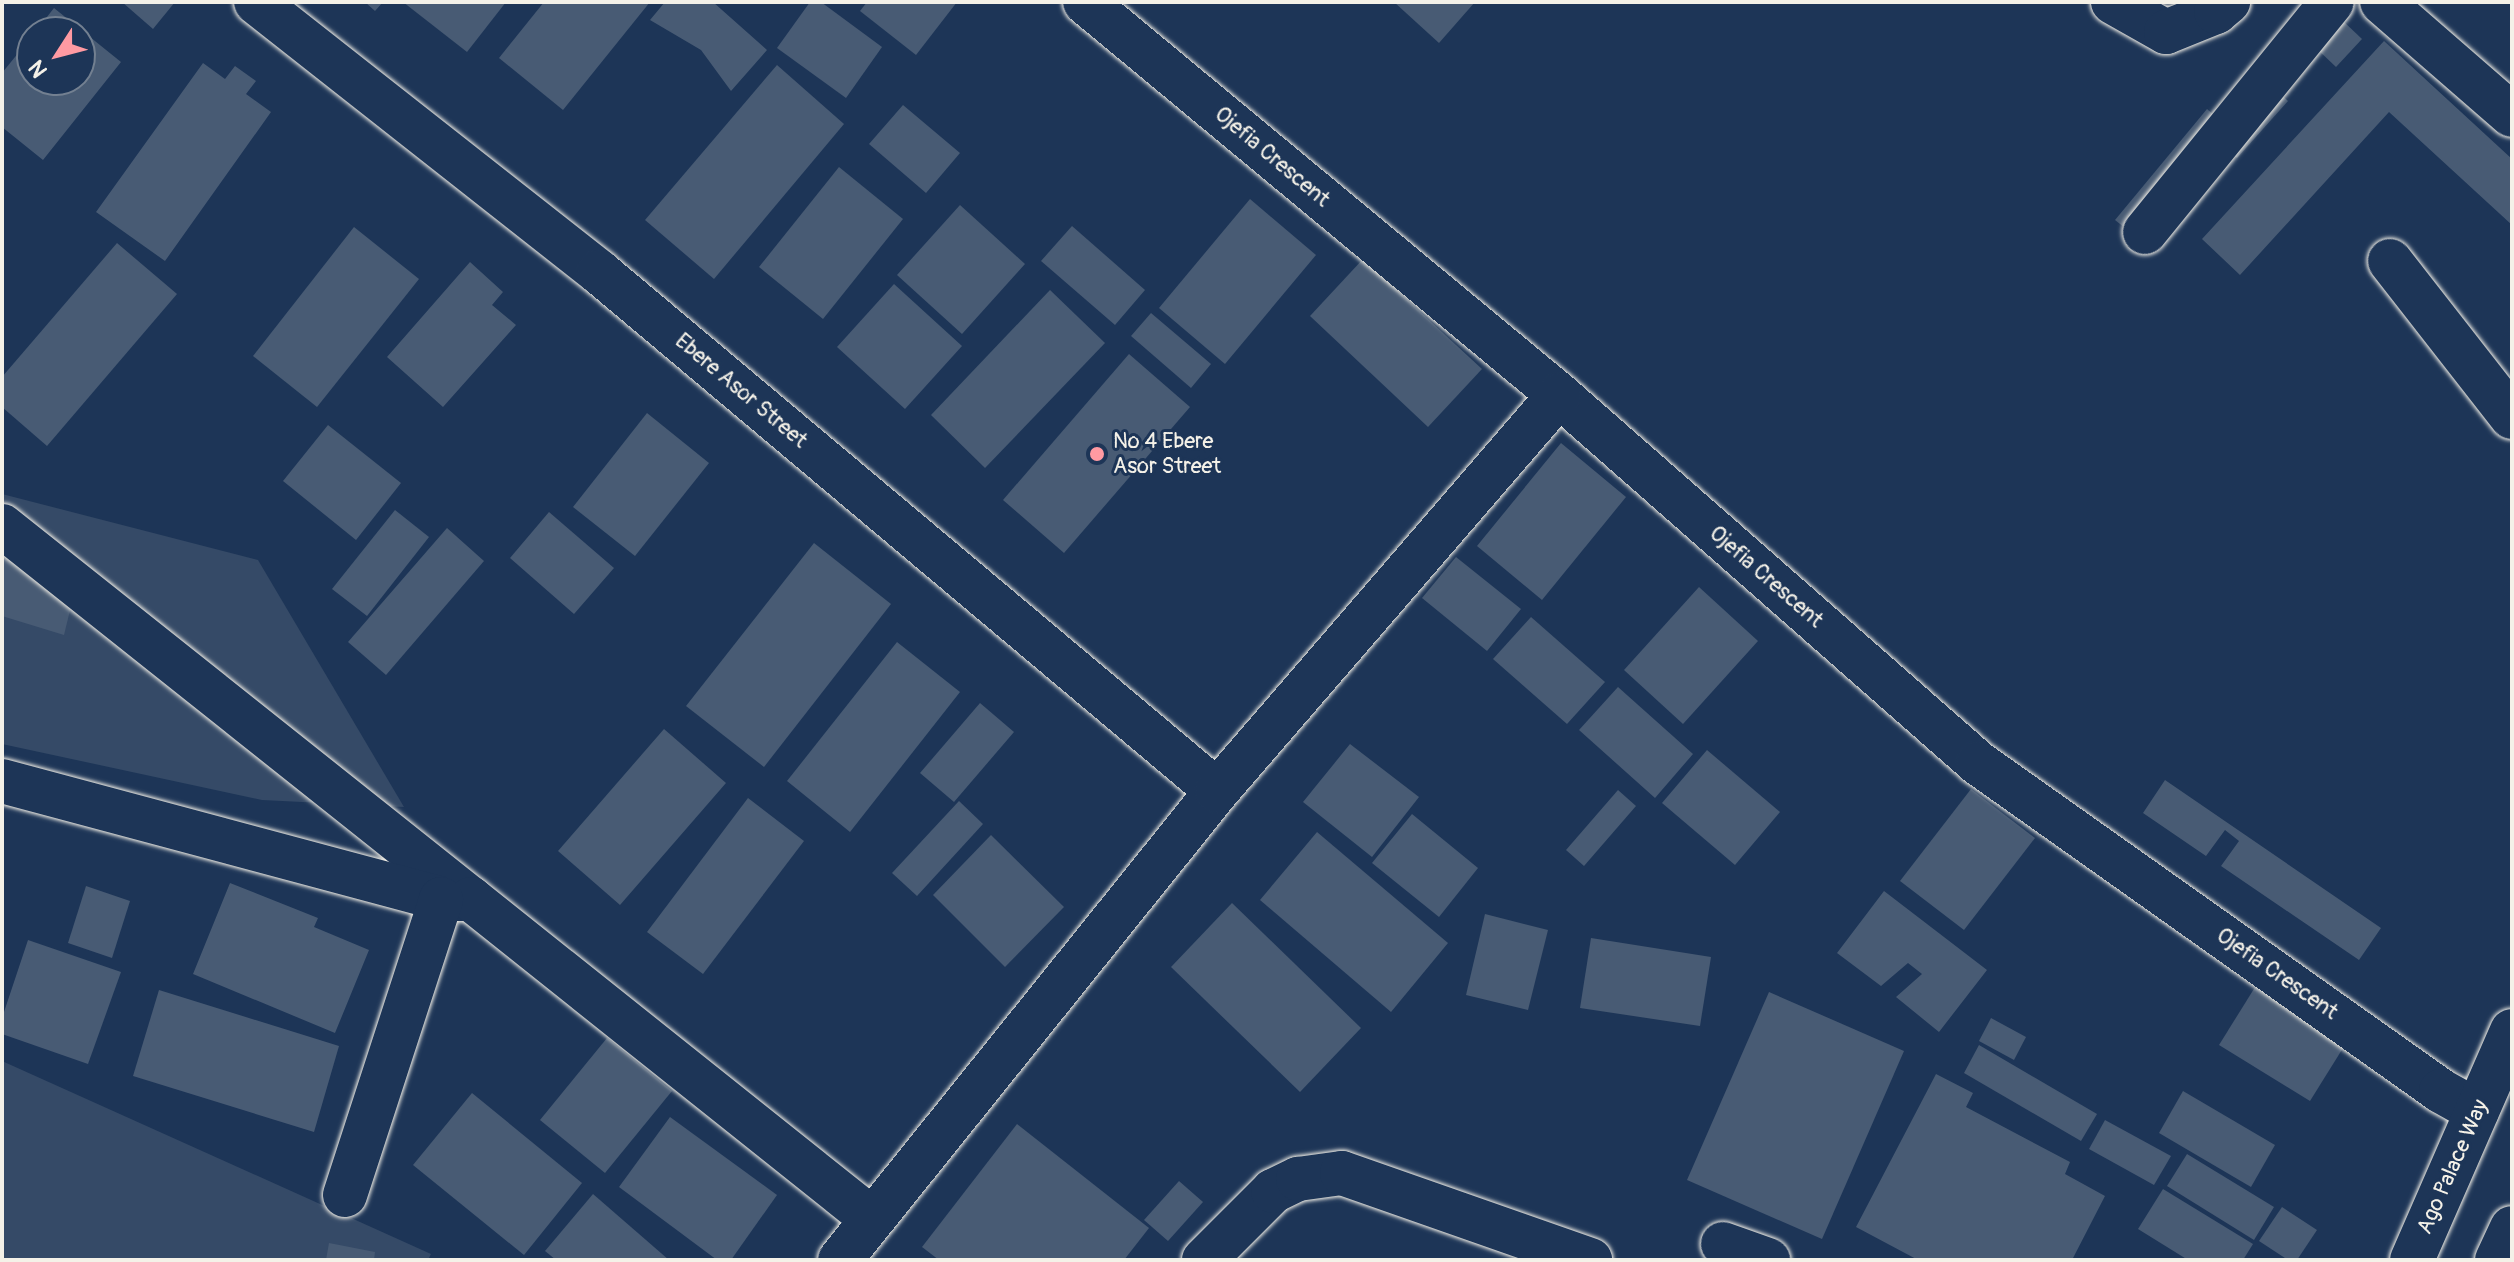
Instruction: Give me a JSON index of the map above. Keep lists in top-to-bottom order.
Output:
{
  "streets": {
    "street": ["Ojefia Crescent", "Ebere Asor Street", "Ago Palace Way"]
  },
  "crossings": [
    ["Ojefia Crescent", "Ago Palace Way"]
  ],
  "places": ["No 4 Ebere Asor Street"],
  "north": "bottom left"
}
